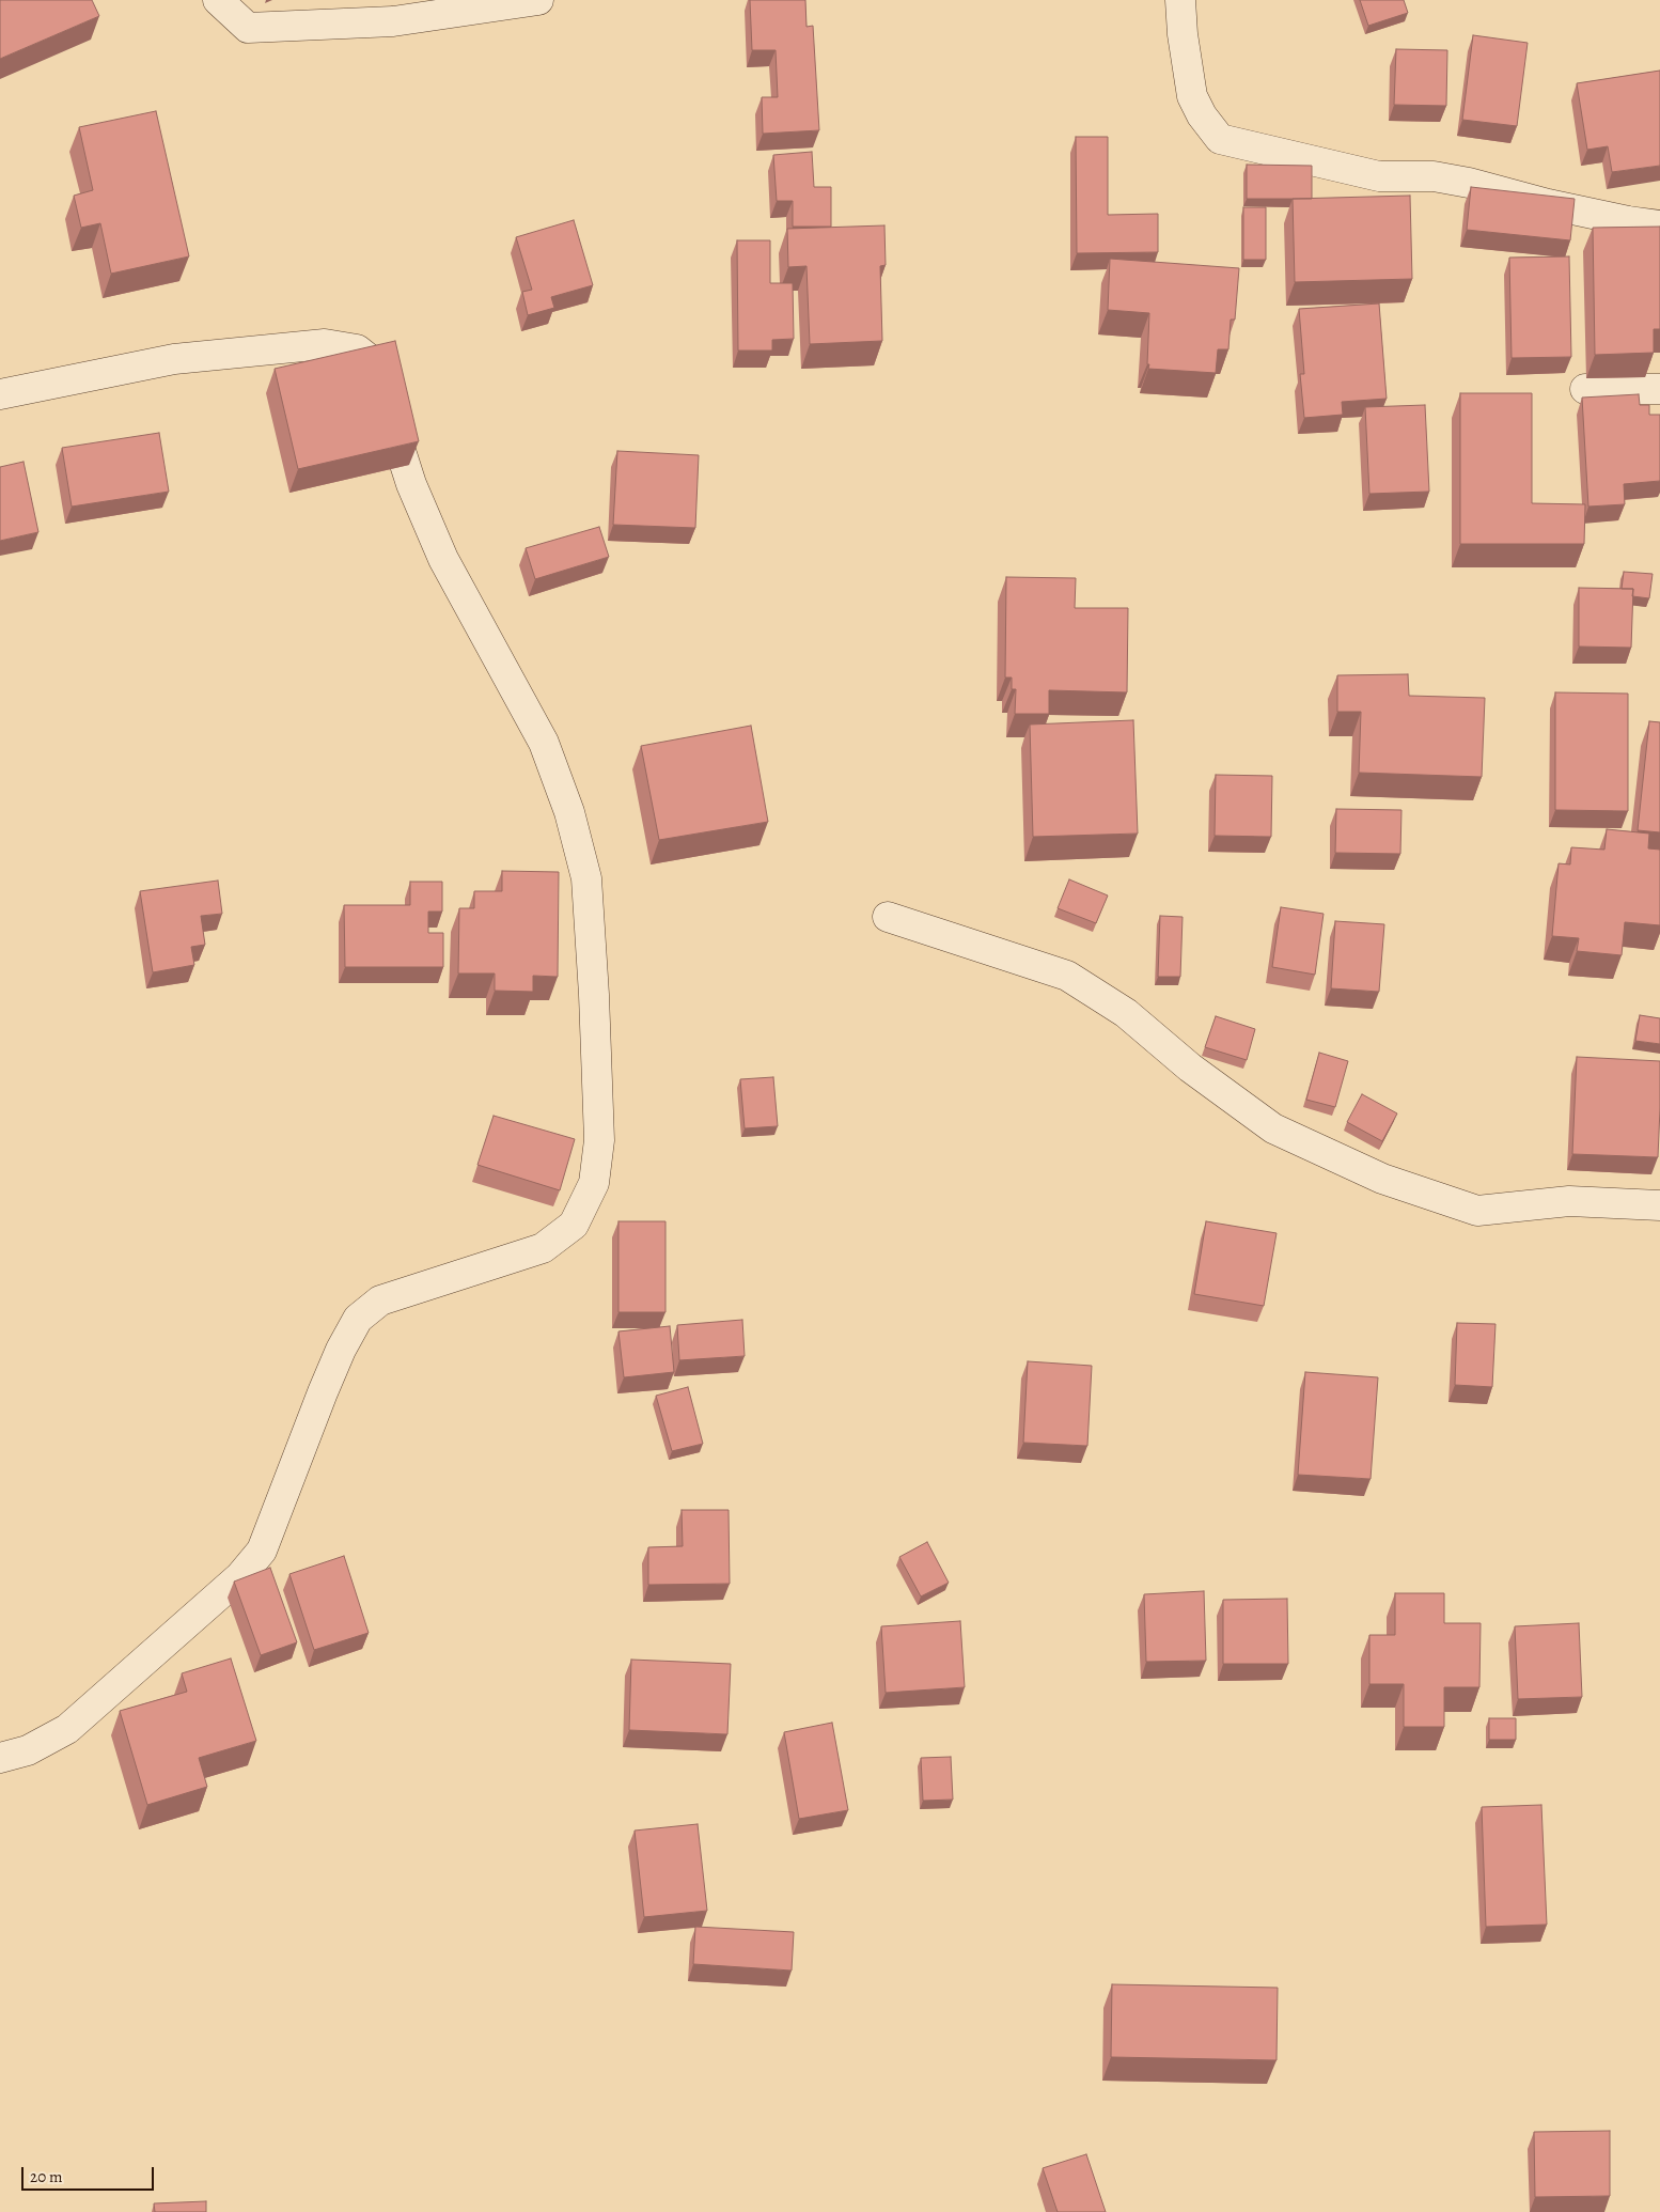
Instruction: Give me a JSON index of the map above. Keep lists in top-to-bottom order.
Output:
{
  "scale_bar": "20 m"
}
